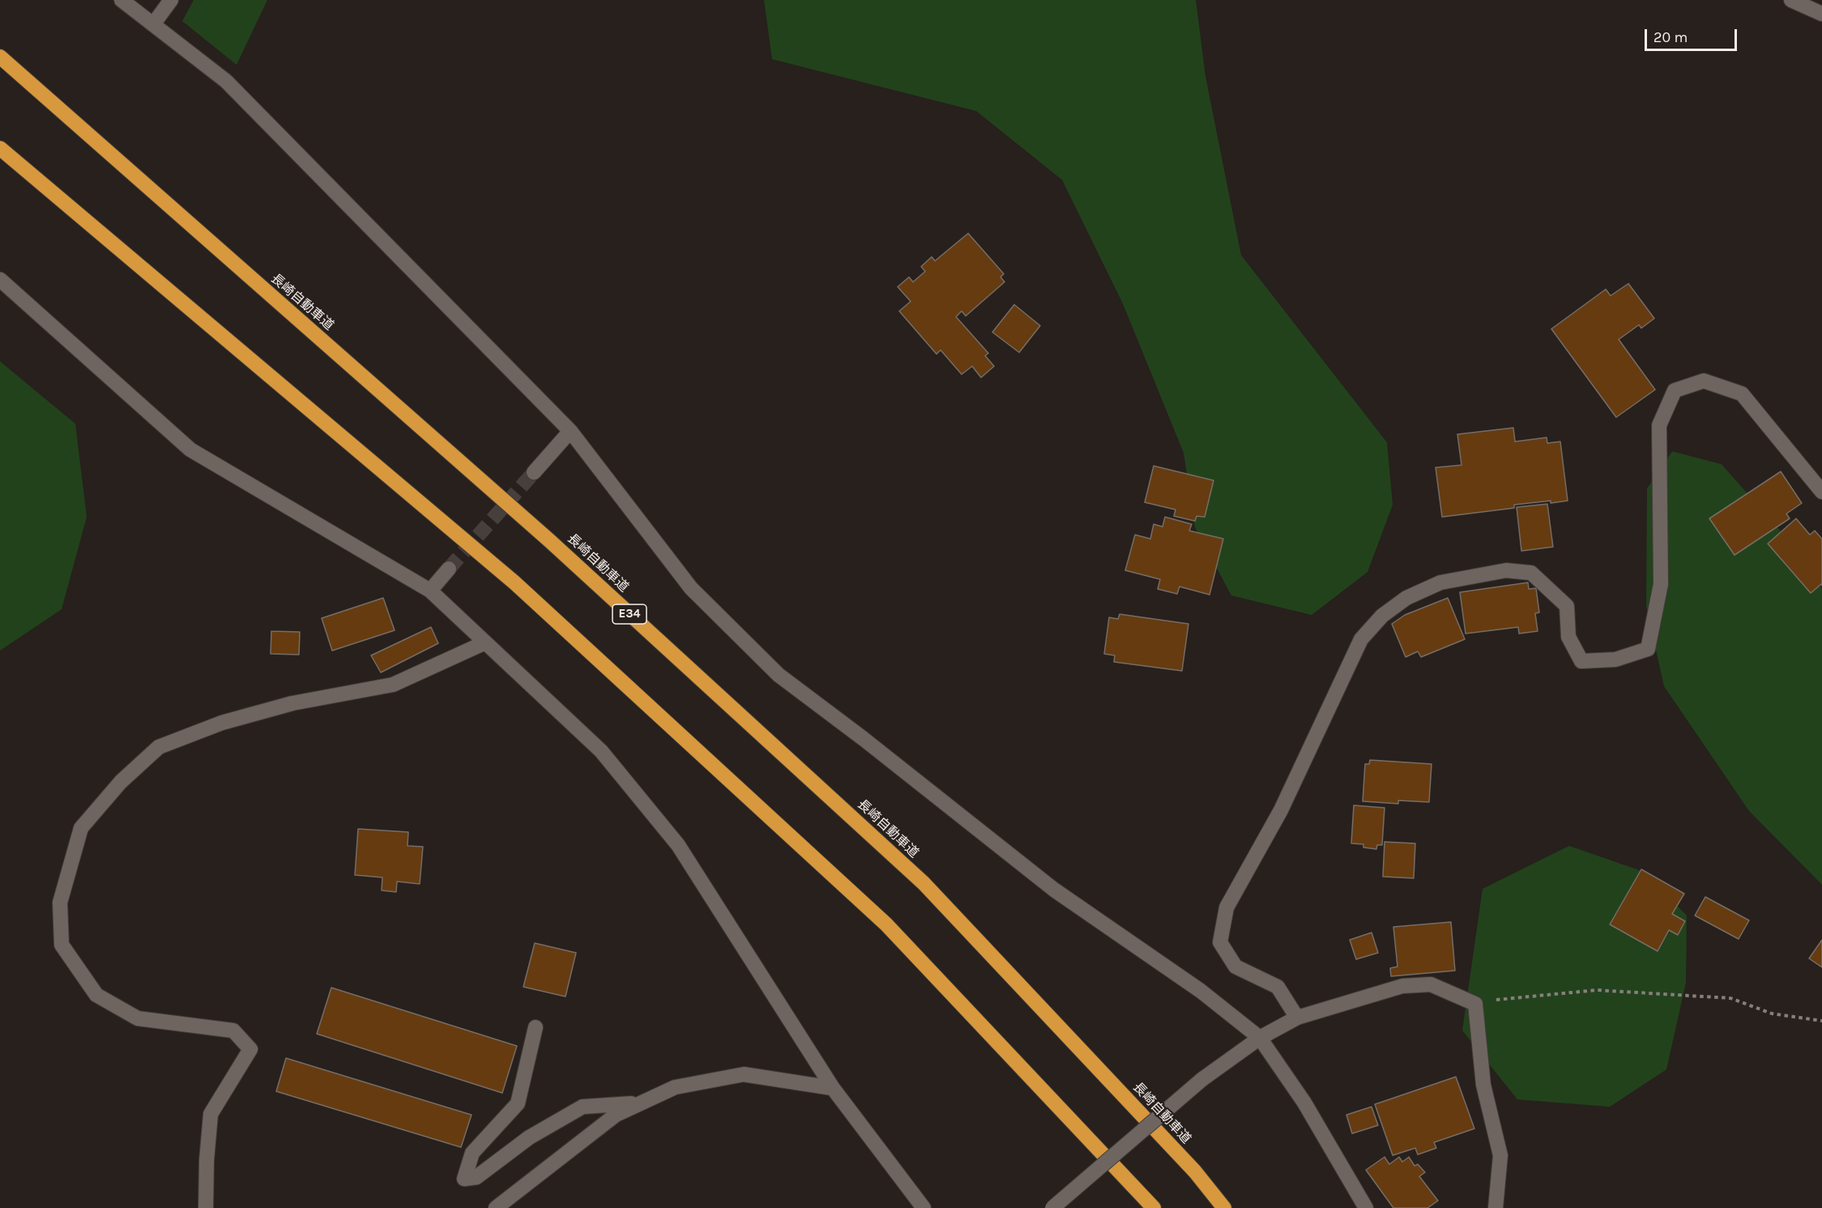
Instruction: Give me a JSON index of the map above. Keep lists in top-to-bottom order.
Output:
{
  "streets": {
    "highway": ["長崎自動車道", "E34"]
  },
  "scale_bar": "20 m"
}
